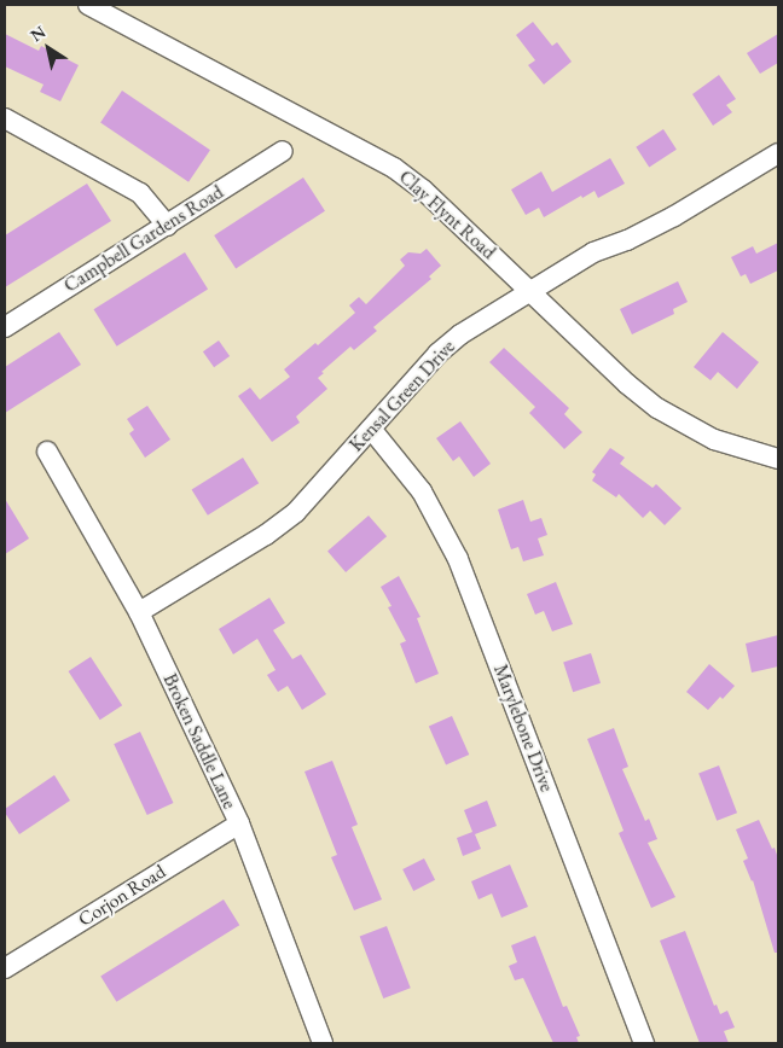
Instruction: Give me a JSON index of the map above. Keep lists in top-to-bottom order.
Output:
{
  "streets": {
    "street": [
      "Clay Flynt Road",
      "Campbell Gardens Road",
      "Kensal Green Drive",
      "Marylebone Drive",
      "Broken Saddle Lane",
      "Corjon Road"
    ]
  },
  "crossings": [
    ["Clay Flynt Road", "Kensal Green Drive"],
    ["Kensal Green Drive", "Marylebone Drive"],
    ["Kensal Green Drive", "Broken Saddle Lane"],
    ["Broken Saddle Lane", "Corjon Road"]
  ],
  "north": "top left"
}
